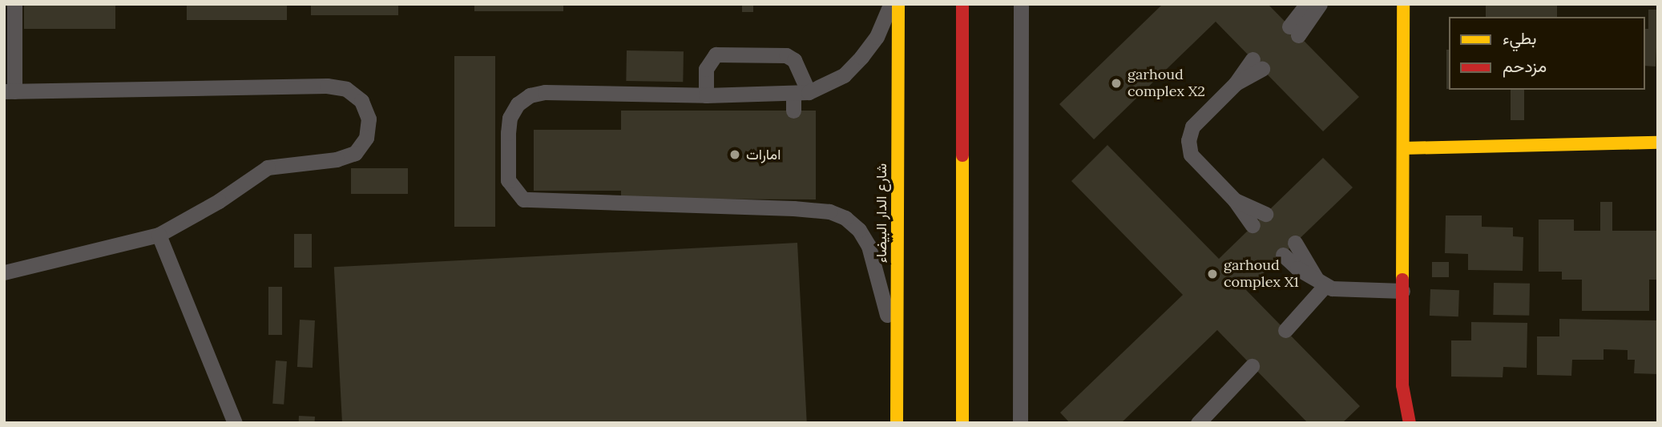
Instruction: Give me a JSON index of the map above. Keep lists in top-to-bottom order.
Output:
{
  "streets": {
    "main road": ["شارع الدار البيضاء"]
  },
  "places": ["garhoud complex X2", "امارات", "garhoud complex X1"],
  "legend": ["بطيء", "مزدحم"]
}
